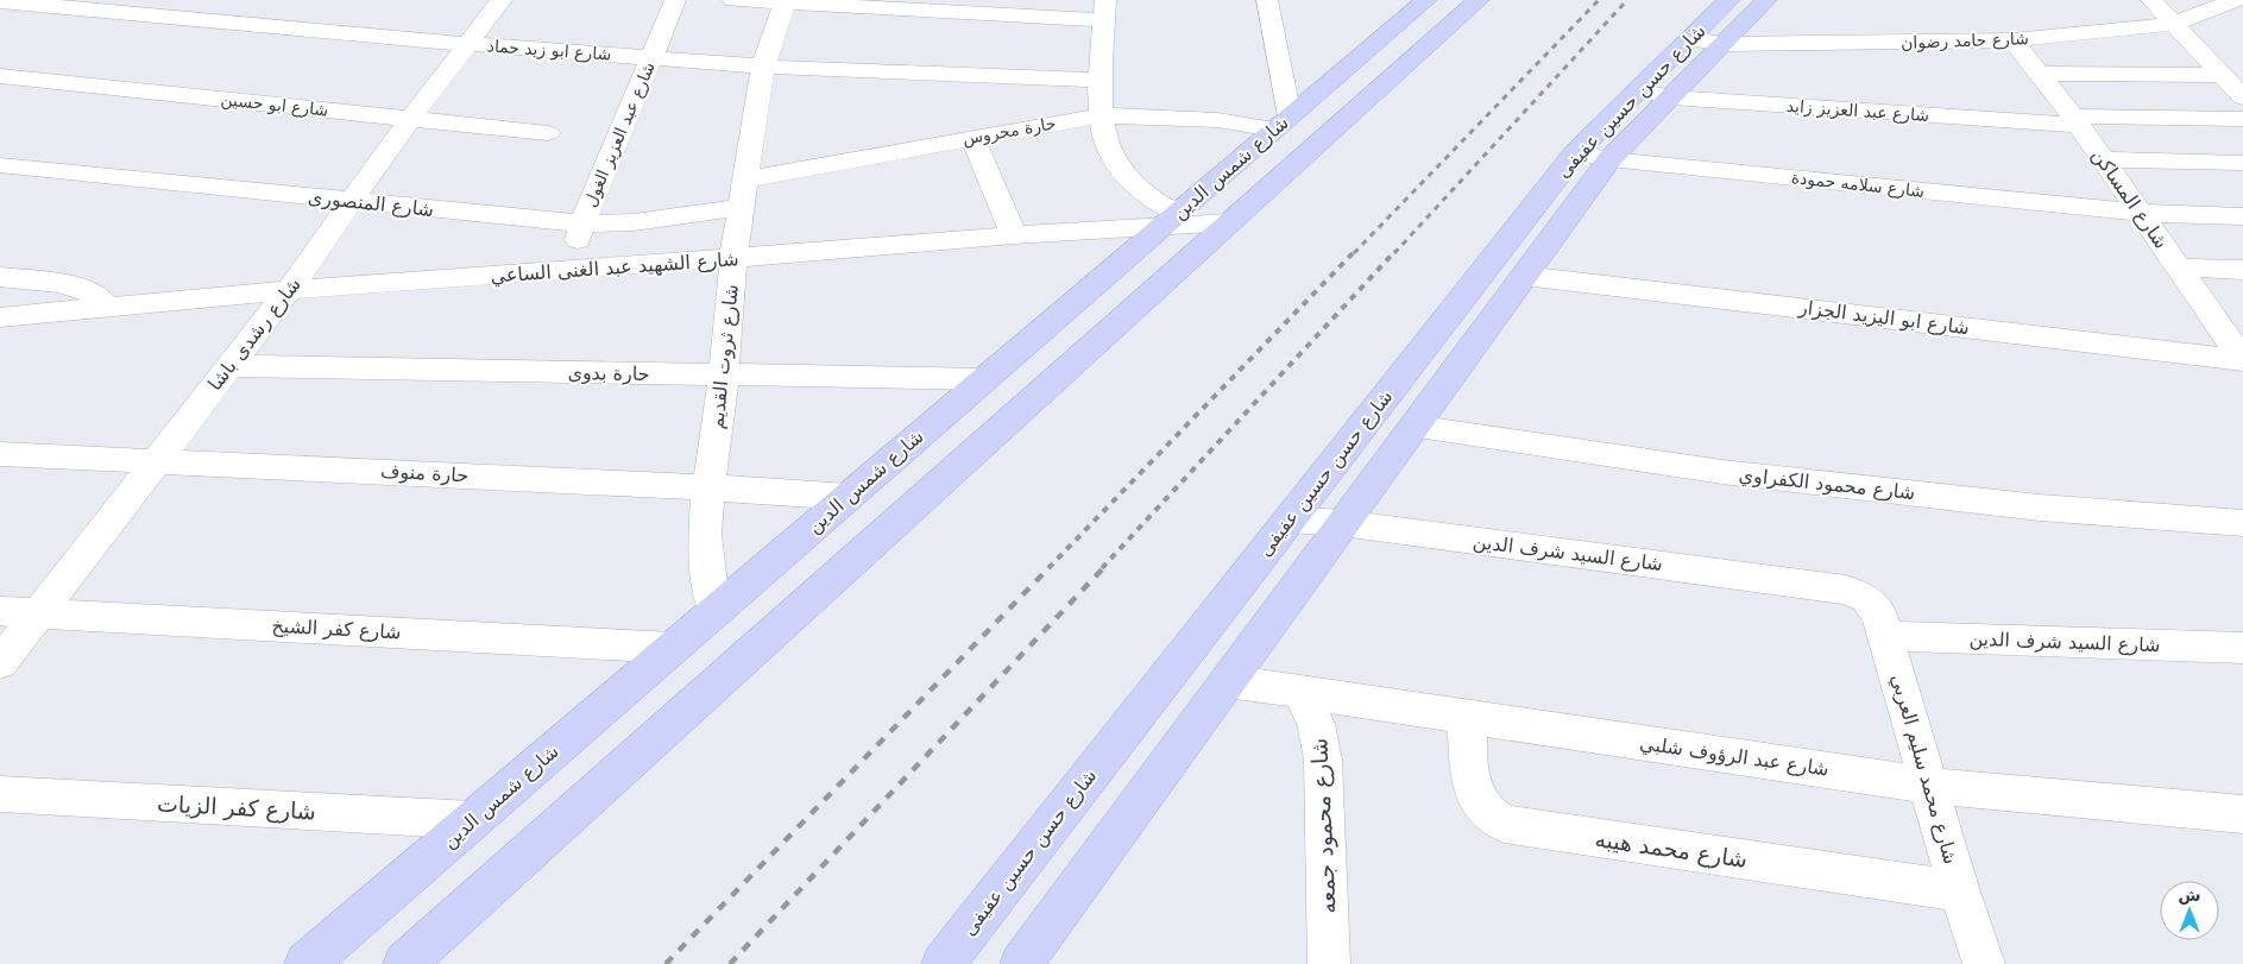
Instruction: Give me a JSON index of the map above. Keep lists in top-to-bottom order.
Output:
{
  "streets": {
    "street": [
      "شارع حامد رضوان",
      "شارع ابو زيد حماد",
      "شارع حسن حسين عفيفى",
      "شارع ابو حسين",
      "شارع عبد العزيز زايد",
      "حارة محروس",
      "شارع عبد العزيز الغول",
      "شارع شمس الدين",
      "شارع سلامه حمودة",
      "شارع المساكن",
      "شارع المنصورى",
      "شارع الشهيد عبد الغنى الساعي",
      "شارع ابو اليزيد الجزار",
      "شارع رشدى باشا",
      "شارع ثروت القديم",
      "حارة بدوى",
      "حارة منوف",
      "شارع محمود الكفراوي",
      "شارع السيد شرف الدين",
      "شارع كفر الشيخ",
      "شارع عبد الرؤوف شلبي",
      "شارع محمد سليم العربي",
      "شارع كفر الزيات",
      "شارع محمود جمعه",
      "شارع محمد هيبه"
    ]
  },
  "crossings": [
    ["شارع حامد رضوان", "شارع حسن حسين عفيفى"],
    ["شارع حامد رضوان", "شارع المساكن"],
    ["شارع ابو زيد حماد", "شارع عبد العزيز الغول"],
    ["شارع ابو زيد حماد", "شارع رشدى باشا"],
    ["شارع ابو زيد حماد", "شارع ثروت القديم"],
    ["شارع حسن حسين عفيفى", "شارع عبد العزيز زايد"],
    ["شارع حسن حسين عفيفى", "شارع سلامه حمودة"],
    ["شارع حسن حسين عفيفى", "شارع ابو اليزيد الجزار"],
    ["شارع حسن حسين عفيفى", "شارع محمود الكفراوي"],
    ["شارع حسن حسين عفيفى", "شارع السيد شرف الدين"],
    ["شارع حسن حسين عفيفى", "شارع عبد الرؤوف شلبي"],
    ["شارع ابو حسين", "شارع رشدى باشا"],
    ["شارع عبد العزيز زايد", "شارع المساكن"],
    ["حارة محروس", "شارع شمس الدين"],
    ["حارة محروس", "شارع المنصورى"],
    ["حارة محروس", "شارع ثروت القديم"],
    ["شارع عبد العزيز الغول", "شارع المنصورى"],
    ["شارع عبد العزيز الغول", "شارع الشهيد عبد الغنى الساعي"],
    ["شارع شمس الدين", "شارع الشهيد عبد الغنى الساعي"],
    ["شارع شمس الدين", "شارع ثروت القديم"],
    ["شارع شمس الدين", "حارة بدوى"],
    ["شارع شمس الدين", "حارة منوف"],
    ["شارع شمس الدين", "شارع كفر الشيخ"],
    ["شارع شمس الدين", "شارع كفر الزيات"],
    ["شارع سلامه حمودة", "شارع المساكن"],
    ["شارع المساكن", "شارع ابو اليزيد الجزار"],
    ["شارع المنصورى", "شارع رشدى باشا"],
    ["شارع المنصورى", "شارع ثروت القديم"],
    ["شارع الشهيد عبد الغنى الساعي", "شارع رشدى باشا"],
    ["شارع الشهيد عبد الغنى الساعي", "شارع ثروت القديم"],
    ["شارع رشدى باشا", "حارة بدوى"],
    ["شارع رشدى باشا", "حارة منوف"],
    ["شارع رشدى باشا", "شارع كفر الشيخ"],
    ["شارع ثروت القديم", "حارة بدوى"],
    ["شارع ثروت القديم", "حارة منوف"],
    ["شارع السيد شرف الدين", "شارع محمد سليم العربي"],
    ["شارع عبد الرؤوف شلبي", "شارع محمد سليم العربي"],
    ["شارع عبد الرؤوف شلبي", "شارع محمود جمعه"],
    ["شارع عبد الرؤوف شلبي", "شارع محمد هيبه"],
    ["شارع محمد سليم العربي", "شارع محمد هيبه"]
  ],
  "north": "top"
}
